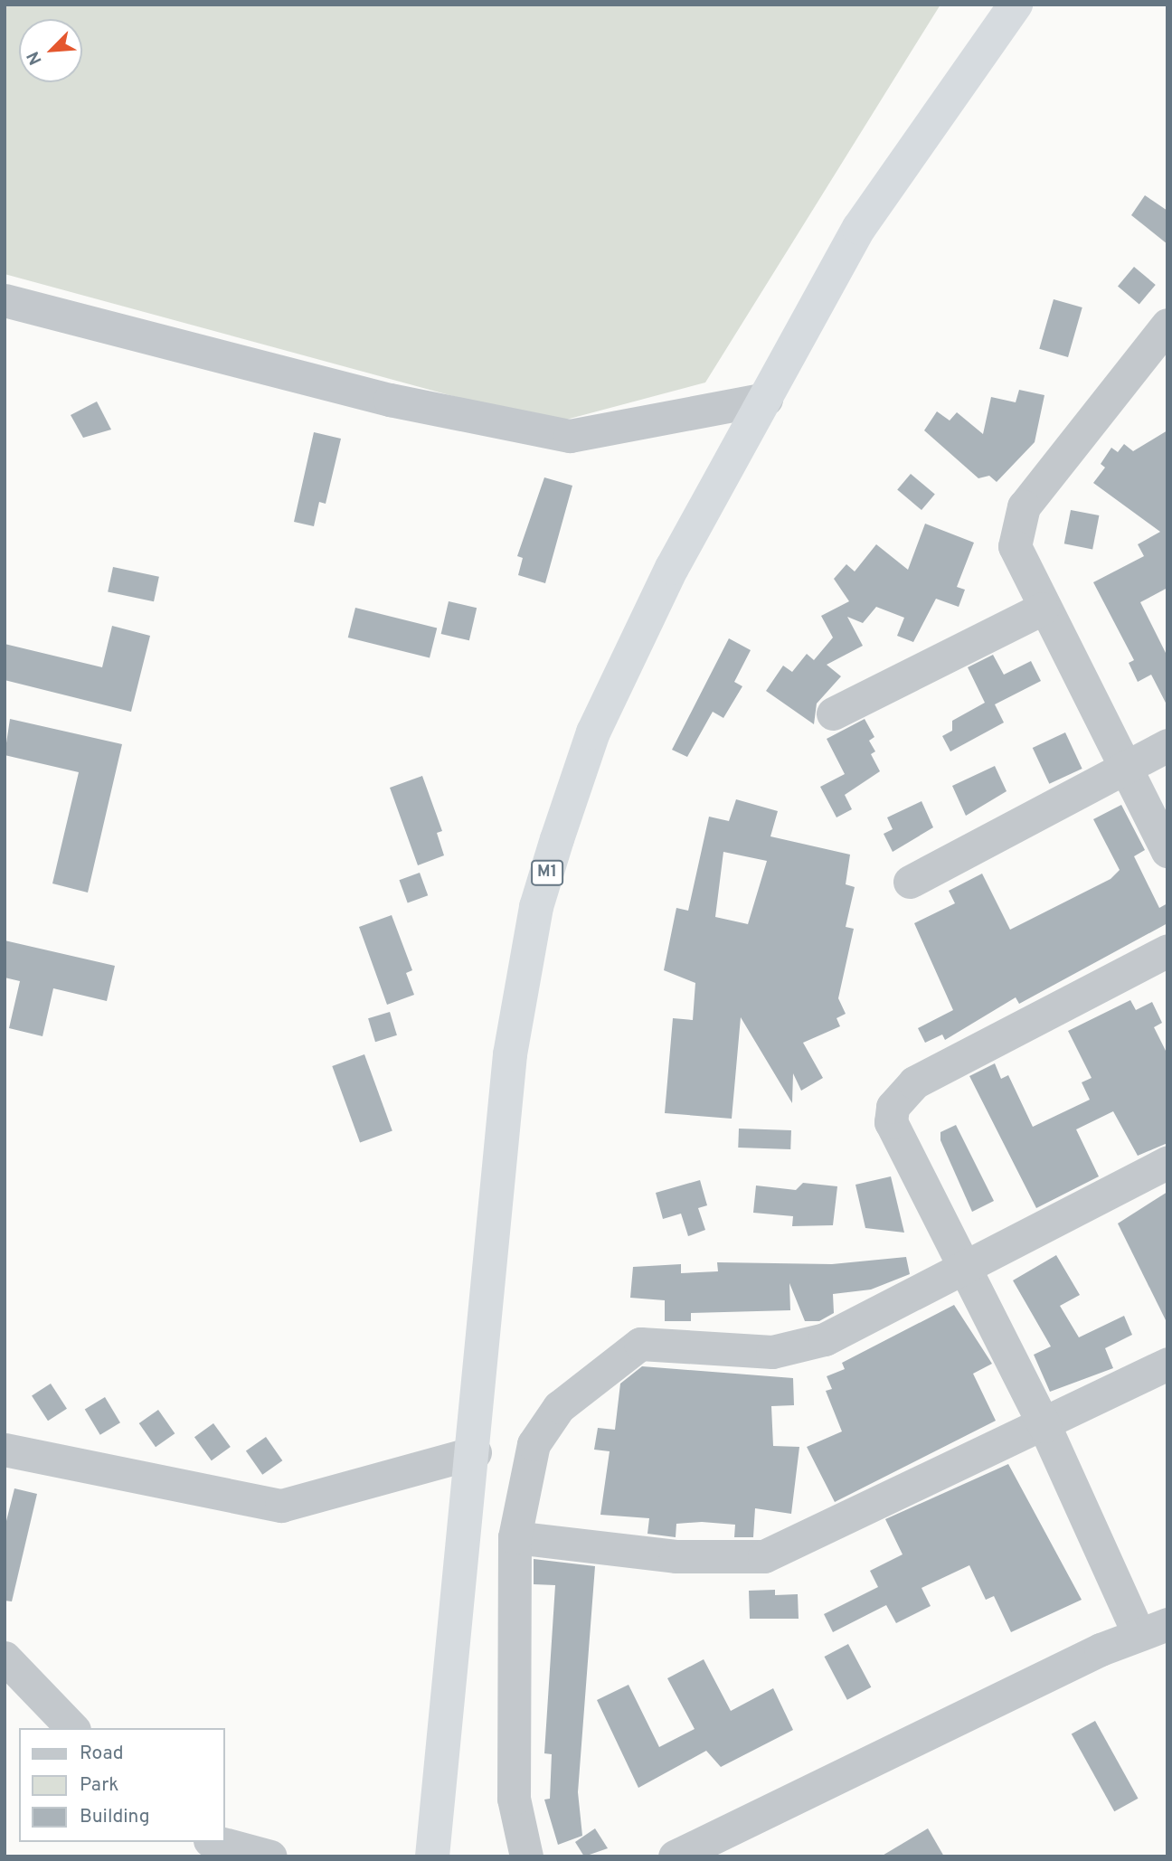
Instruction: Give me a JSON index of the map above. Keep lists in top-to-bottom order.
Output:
{
  "streets": {
    "highway": ["M1"]
  },
  "legend": ["Road", "Park", "Building"],
  "north": "bottom left"
}
